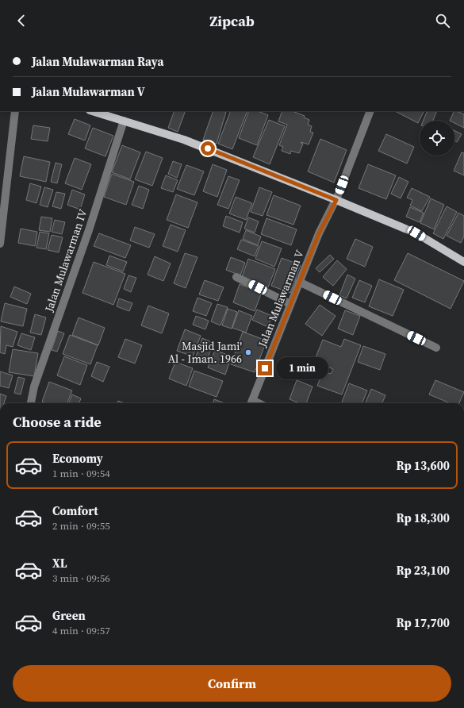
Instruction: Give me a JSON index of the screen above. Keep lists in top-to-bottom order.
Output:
{
  "streets": {
    "street": ["Jalan Mulawarman IV", "Jalan Mulawarman V"]
  },
  "places": ["Masjid Jami' Al - Iman. 1966"],
  "page": {
    "header": "Zipcab",
    "banner": ["Jalan Mulawarman Raya", "Jalan Mulawarman V"],
    "bubble": "1 min",
    "heading": "Choose a ride",
    "list": [
      {
        "name": "Economy",
        "note": "1 min · 09:54",
        "value": "Rp 13,600"
      },
      {
        "name": "Comfort",
        "note": "2 min · 09:55",
        "value": "Rp 18,300"
      },
      {
        "name": "XL",
        "note": "3 min · 09:56",
        "value": "Rp 23,100"
      },
      {
        "name": "Green",
        "note": "4 min · 09:57",
        "value": "Rp 17,700"
      }
    ],
    "buttons": "Confirm"
  }
}
